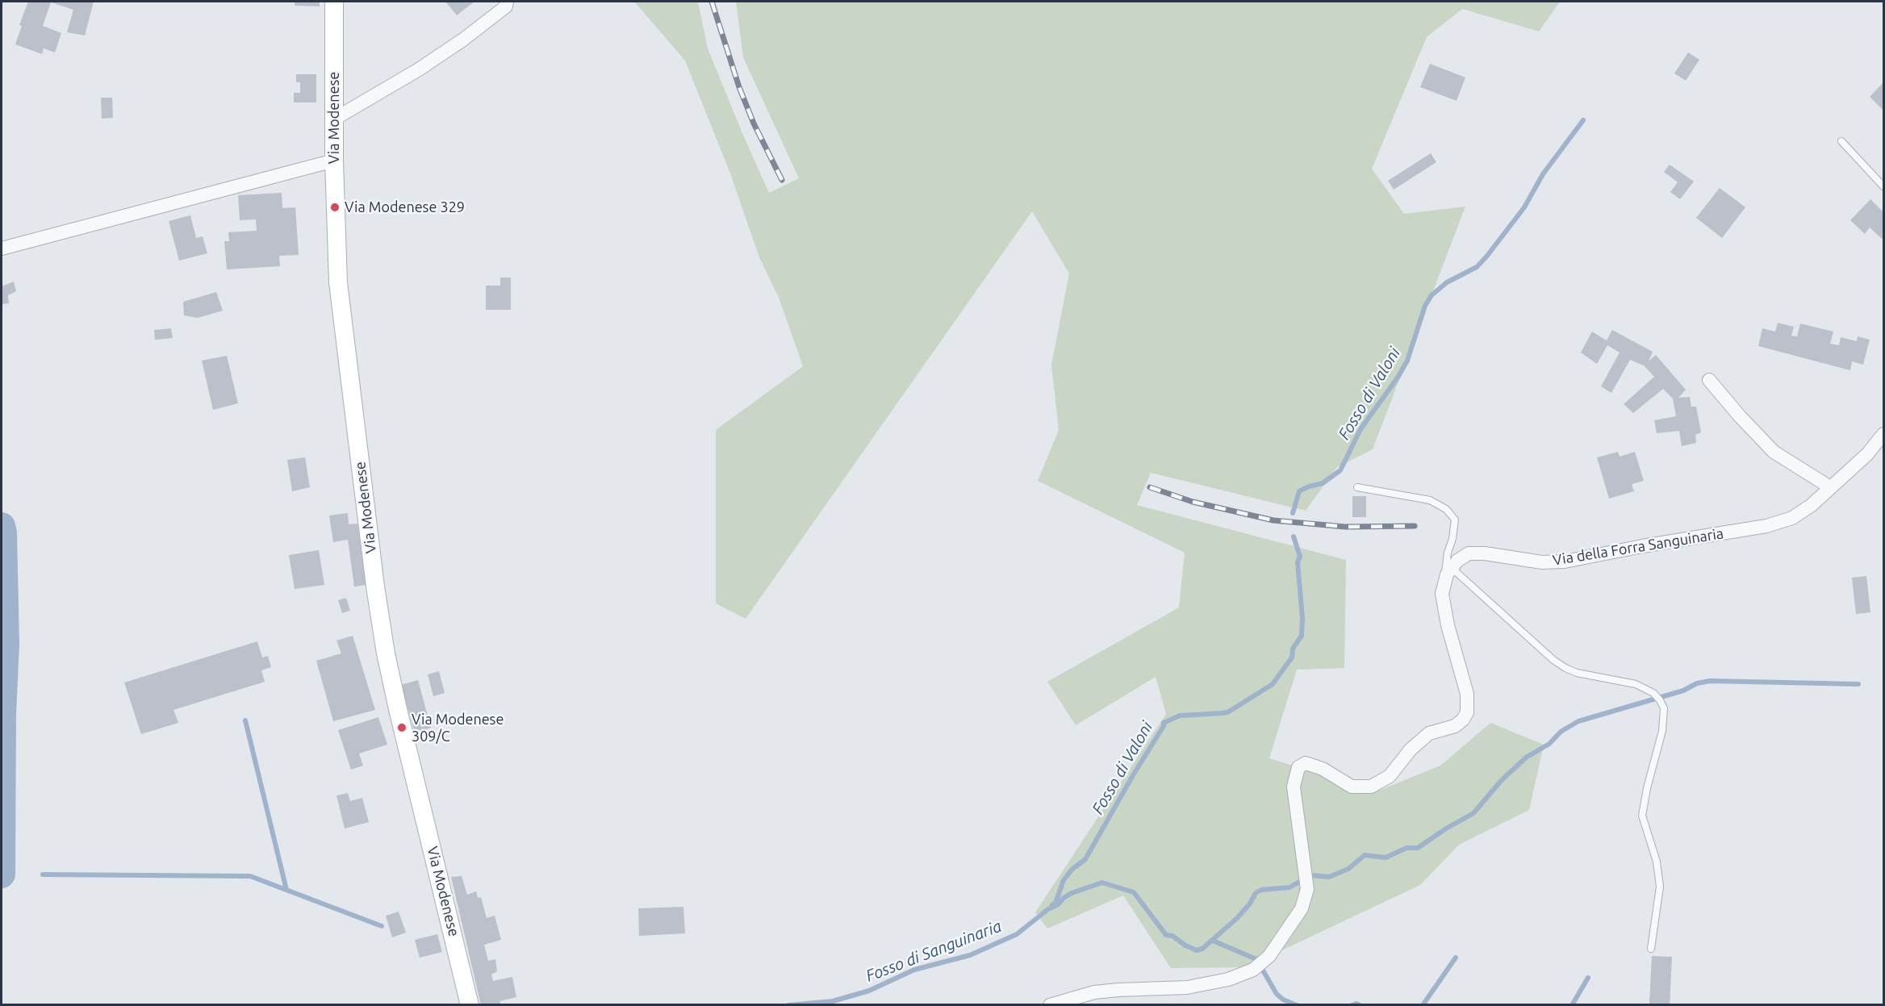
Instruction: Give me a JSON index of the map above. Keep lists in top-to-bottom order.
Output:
{
  "streets": {
    "street": ["Via Modenese", "Via della Forra Sanguinaria"]
  },
  "water": ["Fosso di Valoni", "Fosso di Sanguinaria"],
  "places": ["Via Modenese 329", "Via Modenese 309/C"]
}
